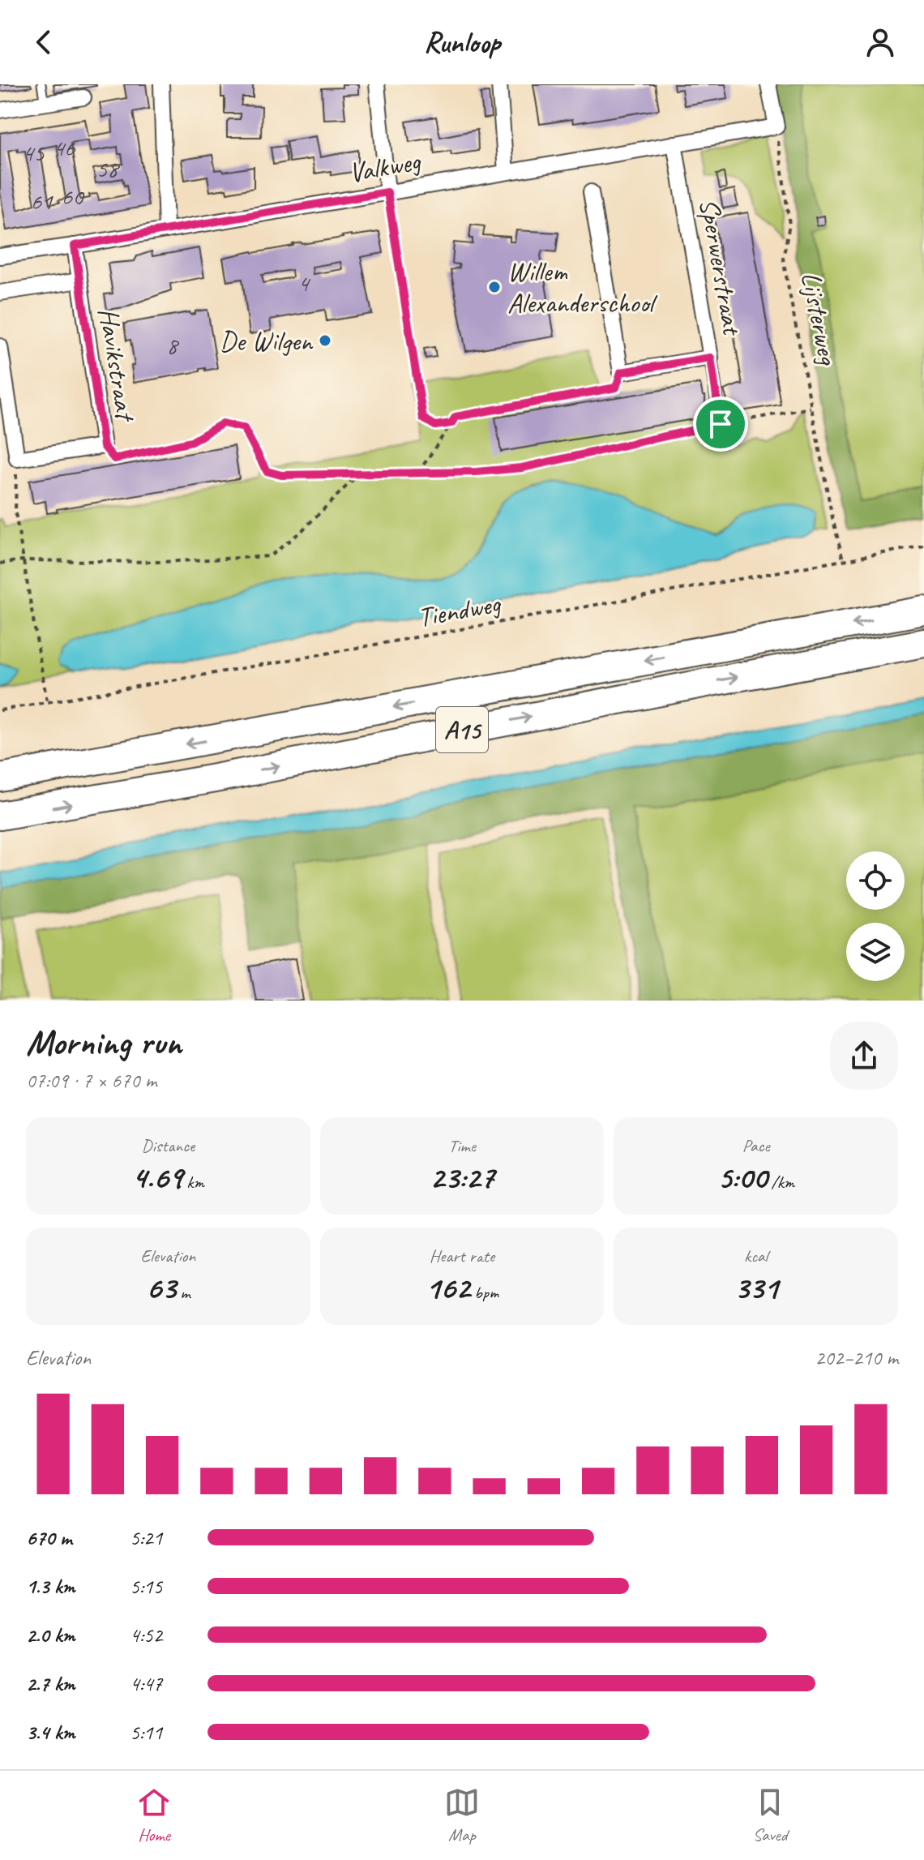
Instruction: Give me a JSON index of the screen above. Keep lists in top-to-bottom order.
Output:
{
  "streets": {
    "highway": ["A15"],
    "street": ["Valkweg", "Sperwerstraat", "Havikstraat"],
    "path": ["Lijsterweg", "Tiendweg"]
  },
  "crossings": [
    ["Valkweg", "Sperwerstraat"],
    ["Valkweg", "Lijsterweg"],
    ["Valkweg", "Havikstraat"],
    ["Lijsterweg", "Tiendweg"]
  ],
  "places": ["Willem Alexanderschool", "De Wilgen"],
  "house_numbers": [
    "46",
    "45",
    "58",
    "60",
    "61",
    "4",
    "8"
  ],
  "page": {
    "header": "Runloop",
    "heading": ["Morning run", "07:09 · 7 × 670 m"],
    "stats": [
      ["Distance", "4.69 km"],
      ["Time", "23:27"],
      ["Pace", "5:00 /km"],
      ["Elevation", "63 m"],
      ["Heart rate", "162 bpm"],
      ["kcal", "331"]
    ],
    "chart": ["Elevation", "202–210 m"],
    "list": [
      {
        "name": "670 m",
        "note": "5:21"
      },
      {
        "name": "1.3 km",
        "note": "5:15"
      },
      {
        "name": "2.0 km",
        "note": "4:52"
      },
      {
        "name": "2.7 km",
        "note": "4:47"
      },
      {
        "name": "3.4 km",
        "note": "5:11"
      }
    ],
    "tabs": ["Home", "Map", "Saved"]
  }
}
